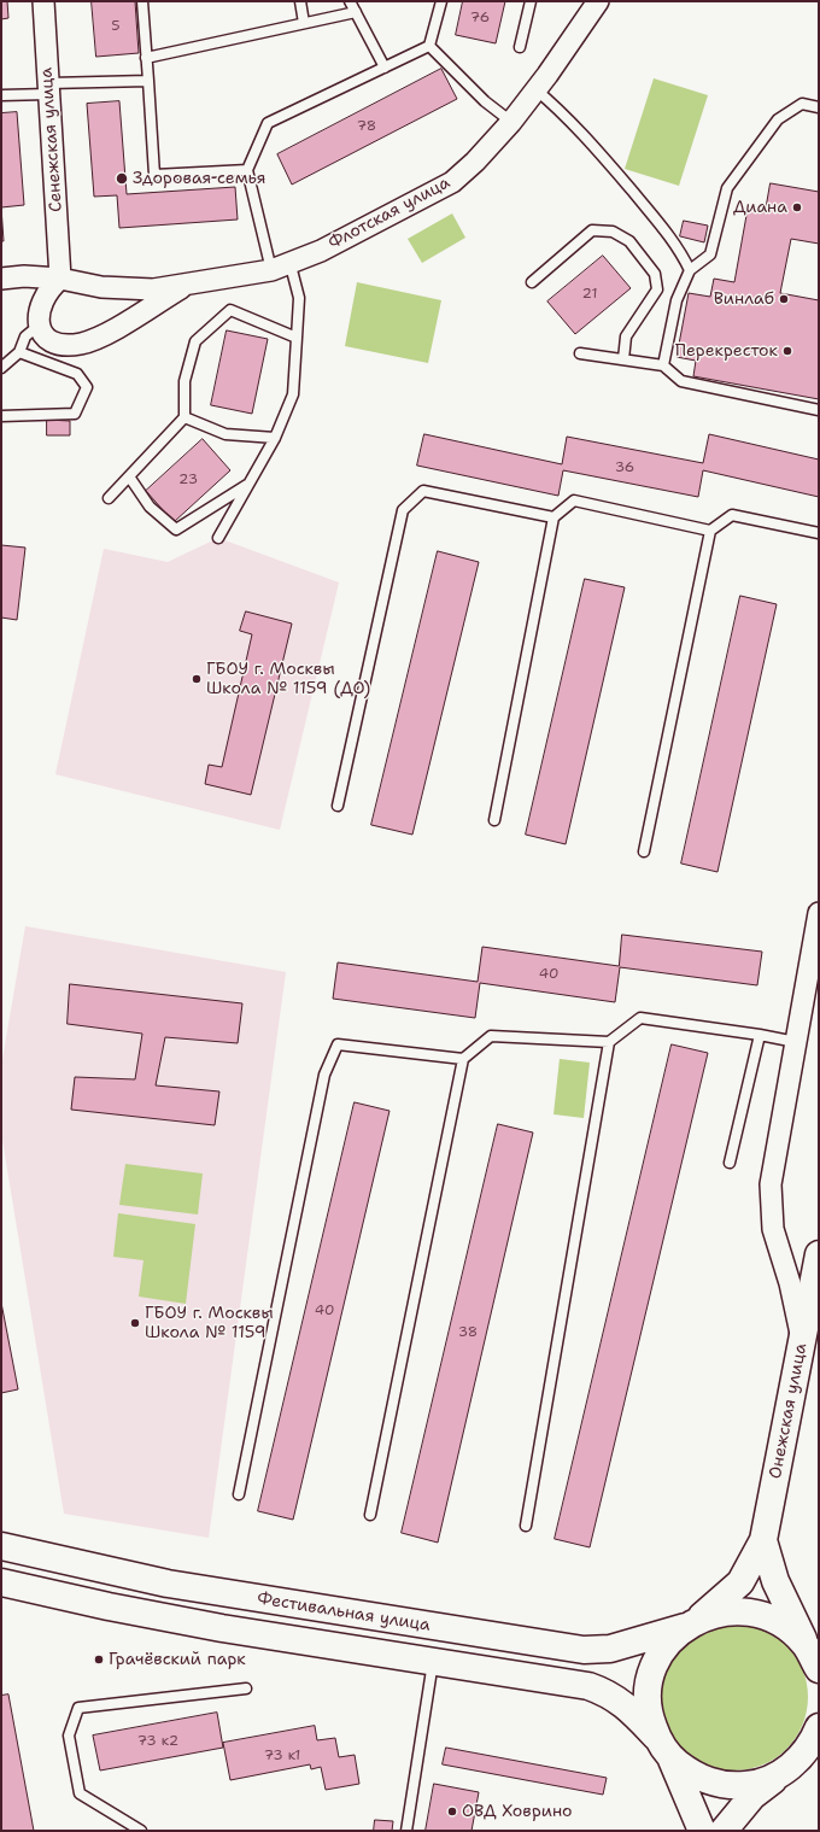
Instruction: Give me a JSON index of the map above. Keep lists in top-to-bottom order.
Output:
{
  "streets": {
    "main road": ["Онежская улица", "Фестивальная улица"],
    "street": ["Сенежская улица", "Флотская улица"]
  },
  "crossings": [
    ["Сенежская улица", "Флотская улица"],
    ["Онежская улица", "Фестивальная улица"]
  ],
  "places": [
    "Здоровая семья",
    "Диана",
    "Винлаб",
    "Перекресток",
    "ГБОУ г. Москвы Школа № 1159 (ДО)",
    "ГБОУ г. Москвы Школа № 1159",
    "Грачёвский парк",
    "ОВД Ховрино"
  ],
  "house_numbers": [
    "76",
    "5",
    "78",
    "21",
    "36",
    "23",
    "40",
    "40",
    "38",
    "73 к2",
    "73 к1"
  ]
}
